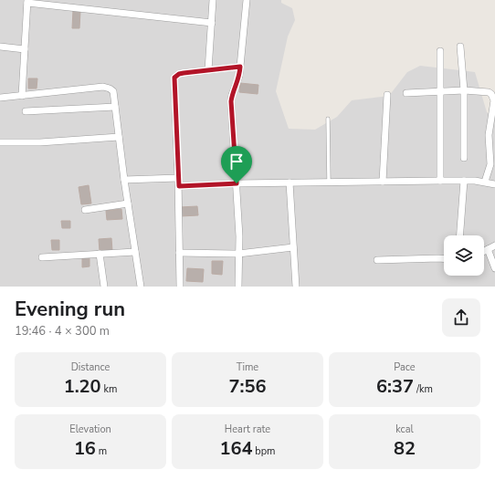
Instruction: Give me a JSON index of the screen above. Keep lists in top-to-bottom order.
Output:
{
  "page": {
    "heading": ["Evening run", "19:46 · 4 × 300 m"],
    "stats": [
      ["Distance", "1.20 km"],
      ["Time", "7:56"],
      ["Pace", "6:37 /km"],
      ["Elevation", "16 m"],
      ["Heart rate", "164 bpm"],
      ["kcal", "82"]
    ]
  }
}
